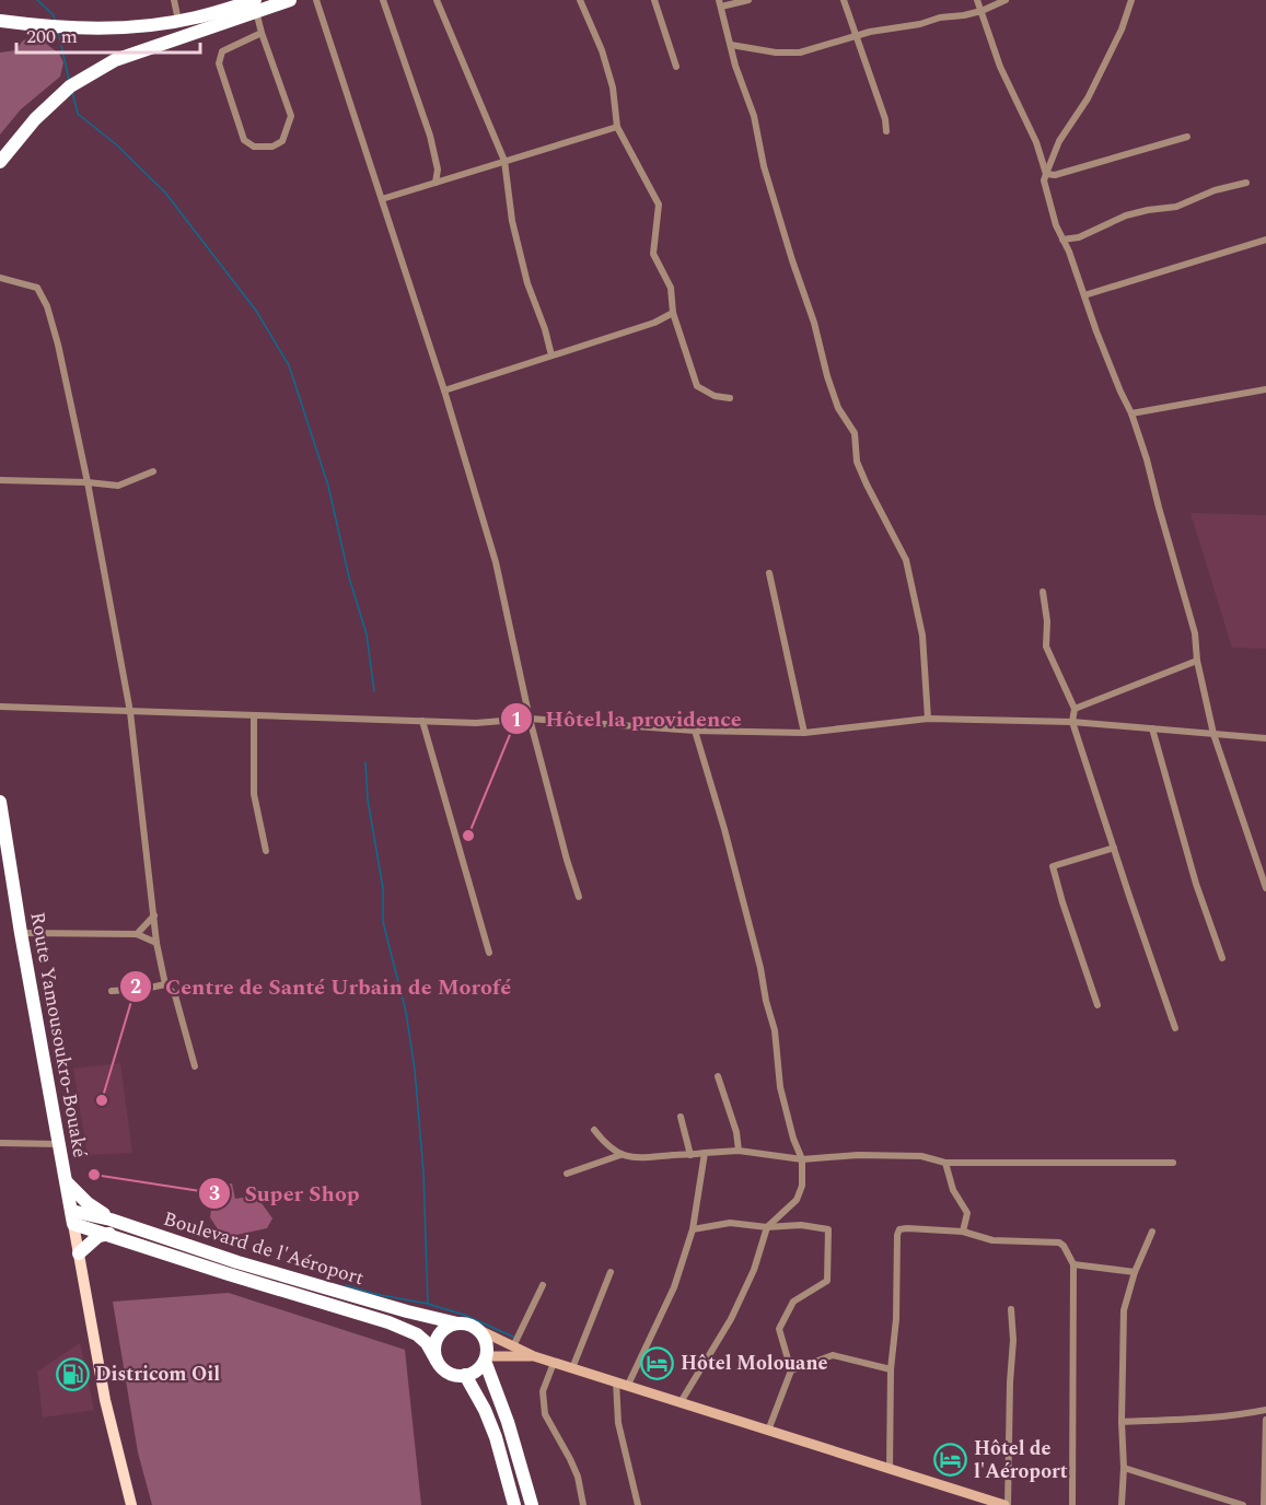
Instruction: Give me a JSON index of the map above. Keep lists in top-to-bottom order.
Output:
{
  "streets": {
    "highway": ["Route Yamousoukro-Bouaké", "Boulevard de l'Aéroport"]
  },
  "crossings": [
    ["Route Yamousoukro-Bouaké", "Boulevard de l'Aéroport"]
  ],
  "places": {
    "other": ["Hôtel la providence", "Centre de Santé Urbain de Morofé", "Super Shop"],
    "hotel": ["Hôtel Molouane", "Hôtel de l'Aéroport"],
    "fuel station": ["Districom Oil"]
  },
  "scale_bar": "200 m"
}
